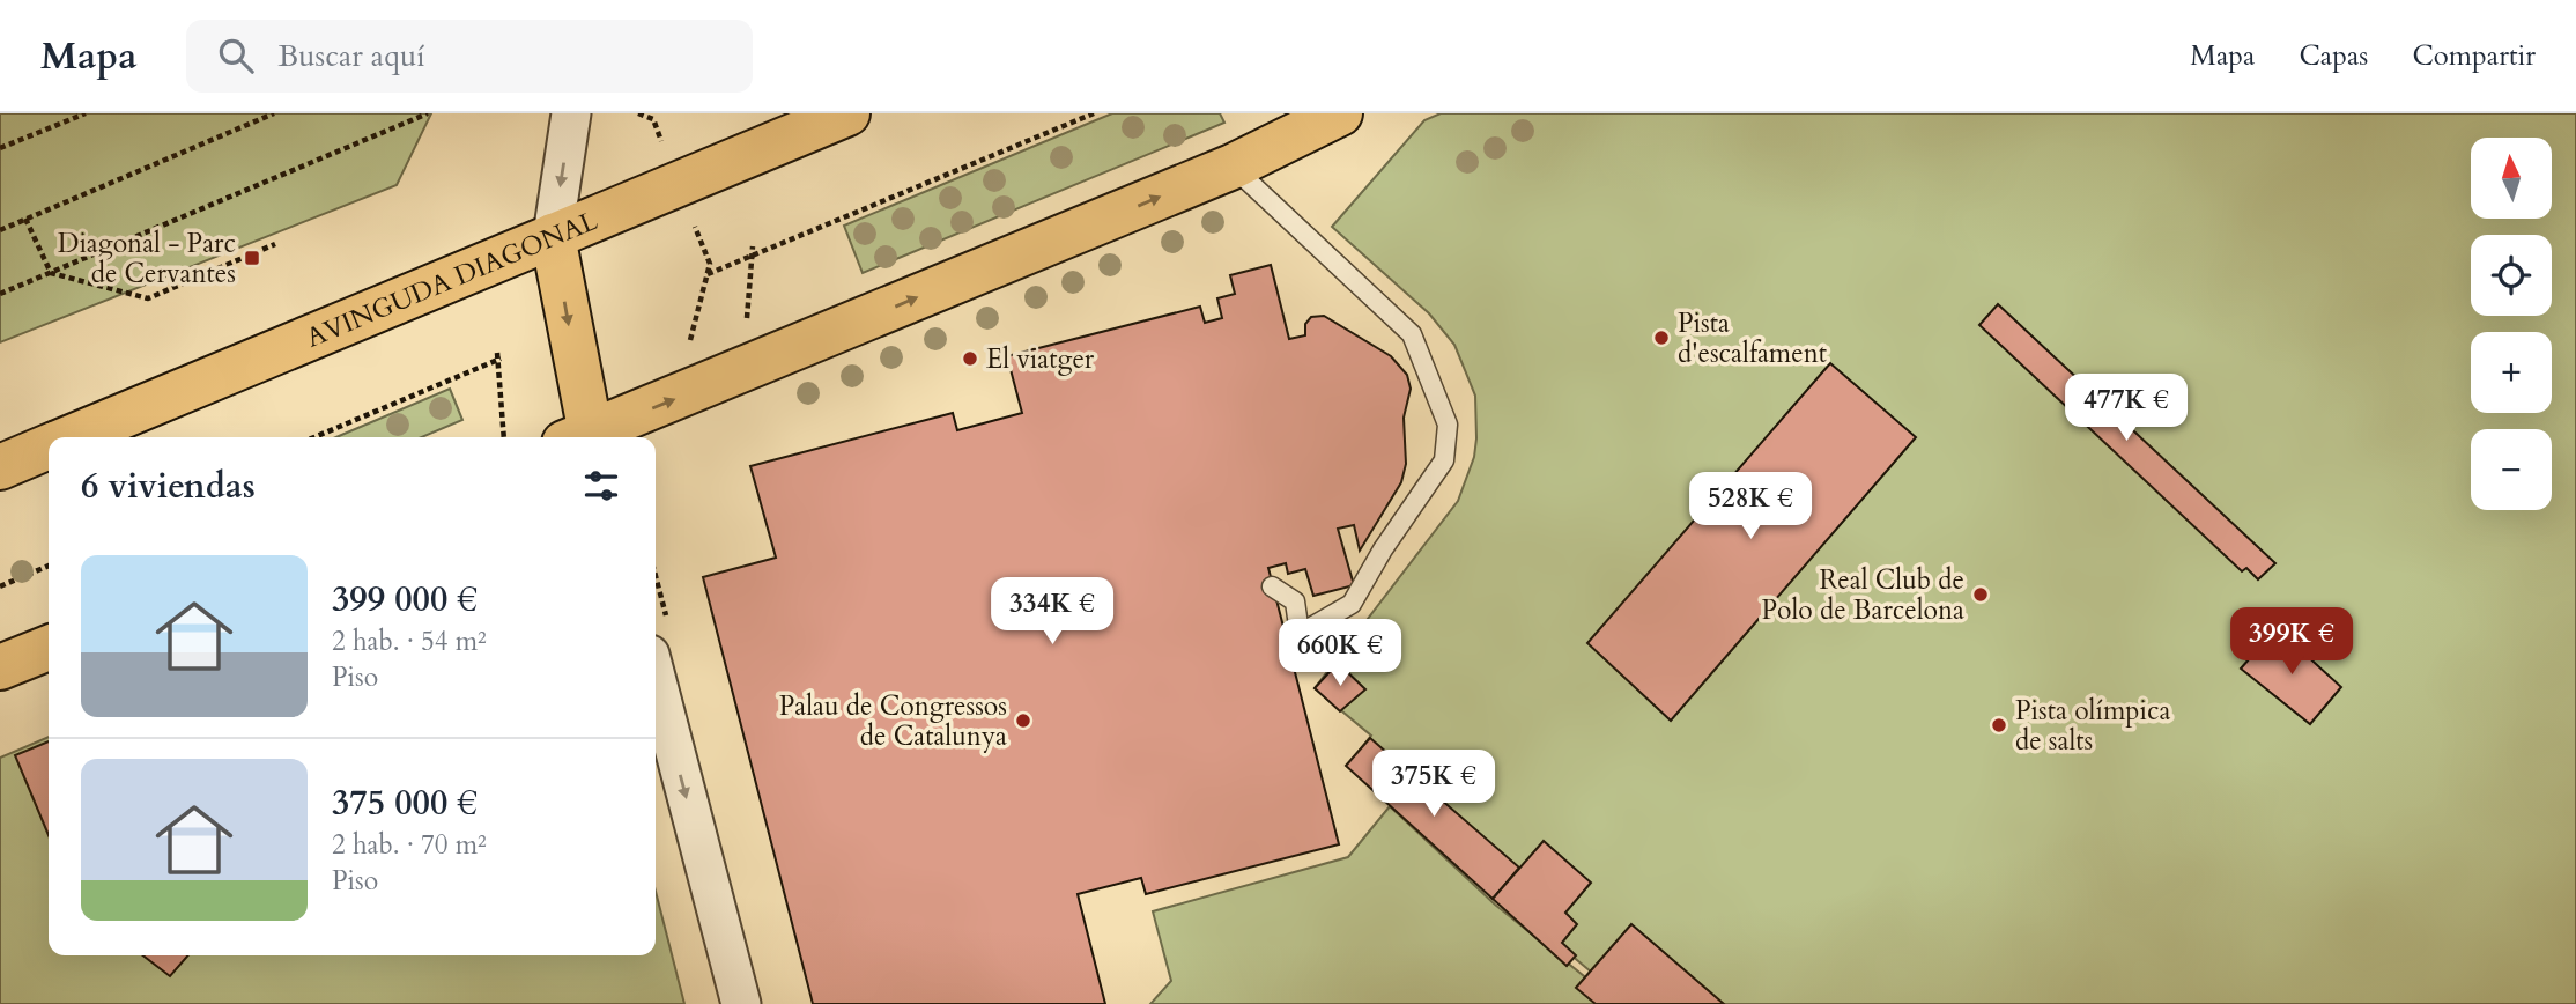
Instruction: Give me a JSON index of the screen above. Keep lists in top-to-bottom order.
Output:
{
  "streets": {
    "main road": ["AVINGUDA DIAGONAL"]
  },
  "places": {
    "transit": ["Diagonal - Parc de Cervantes"],
    "other": [
      "Pista d'escalfament",
      "El viatger",
      "Real Club de Polo de Barcelona",
      "Palau de Congressos de Catalunya",
      "Pista olímpica de salts"
    ]
  },
  "north": "top",
  "page": {
    "header": "Mapa",
    "search": "Buscar aquí",
    "nav": ["Mapa", "Capas", "Compartir"],
    "map_buttons": ["+", "−"],
    "price": [
      "477K €",
      "528K €",
      "334K €",
      "399K €",
      "660K €",
      "375K €"
    ],
    "heading": "6 viviendas",
    "list": [
      {
        "name": "399 000 €",
        "note": "2 hab. · 54 m² · Piso"
      },
      {
        "name": "375 000 €",
        "note": "2 hab. · 70 m² · Piso"
      }
    ]
  }
}
